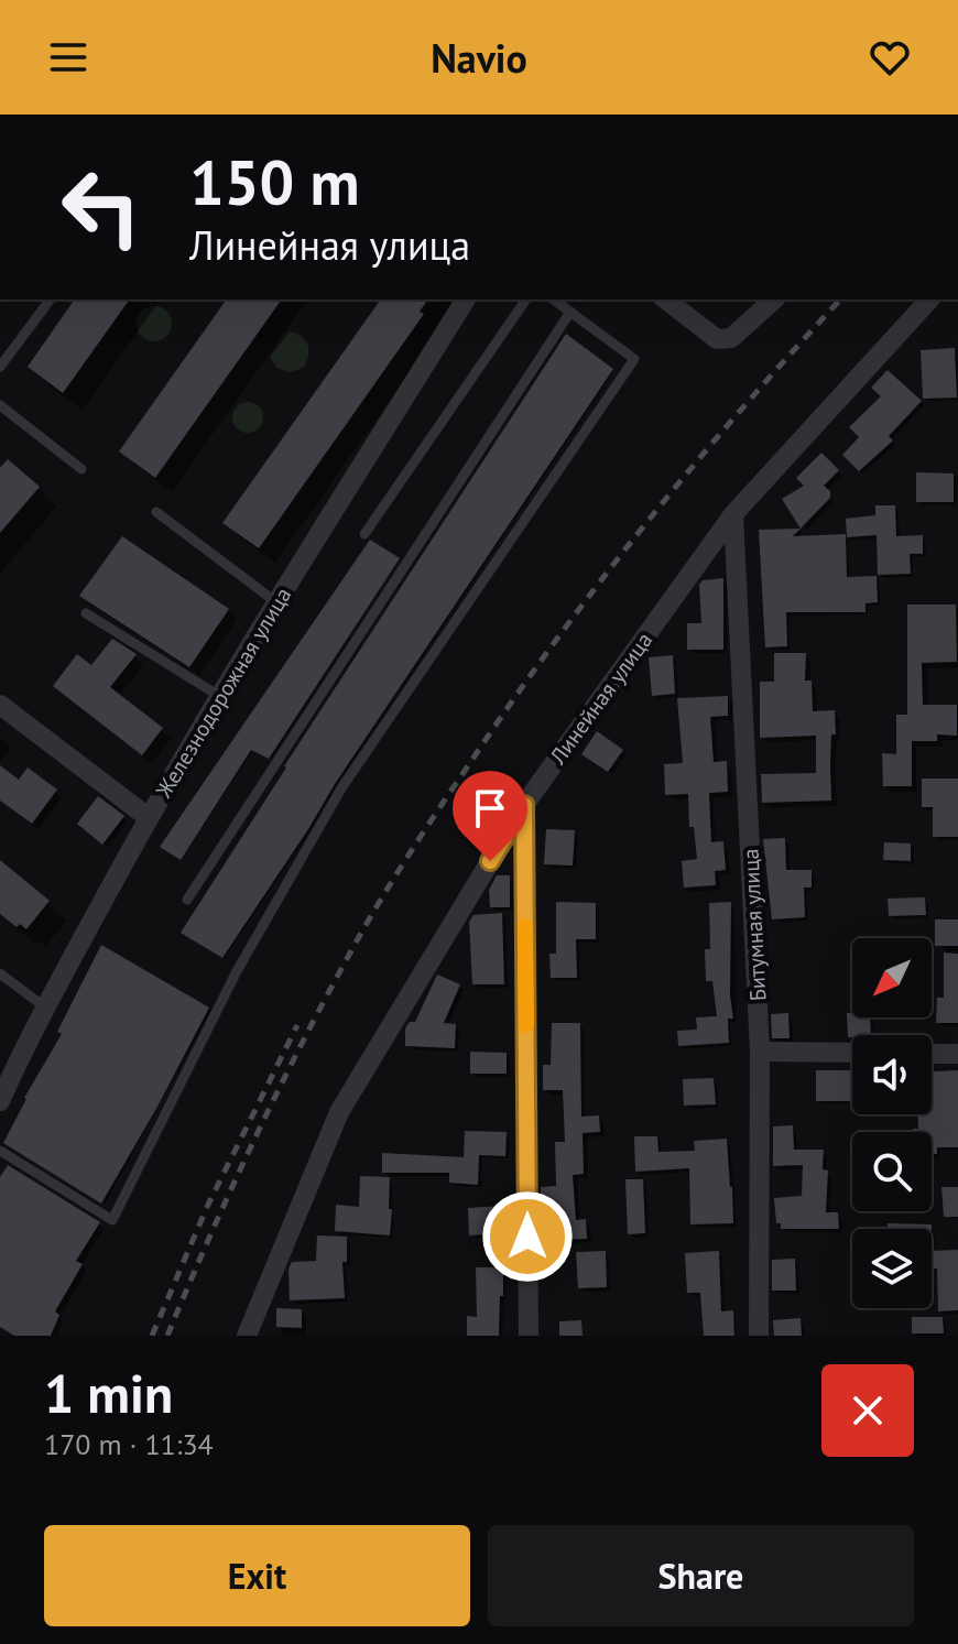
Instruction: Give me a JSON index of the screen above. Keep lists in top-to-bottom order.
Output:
{
  "streets": {
    "street": ["Железнодорожная улица", "Линейная улица", "Битумная улица"]
  },
  "crossings": [
    ["Линейная улица", "Битумная улица"]
  ],
  "north": "bottom left",
  "page": {
    "header": "Navio",
    "turn": ["150 m", "Линейная улица"],
    "heading": ["1 min", "170 m · 11:34"],
    "buttons": ["Exit", "Share"]
  }
}
